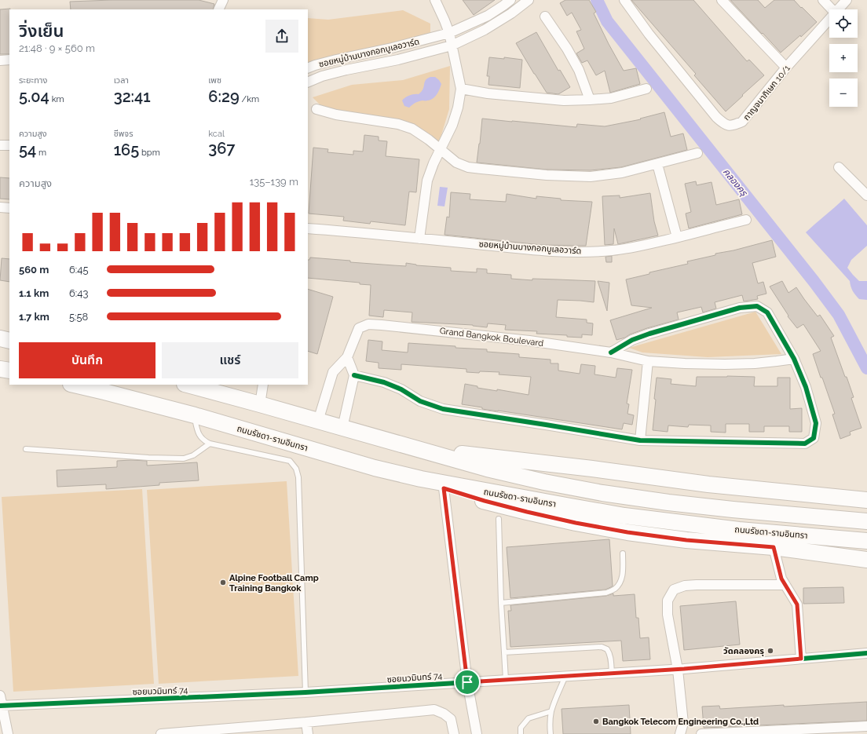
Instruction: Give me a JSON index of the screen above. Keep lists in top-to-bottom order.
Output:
{
  "streets": {
    "main road": ["ถนนรัชดา-รามอินทรา"],
    "street": [
      "ซอยหมู่บ้านบางกอกบูเลอวาร์ด",
      "กาญจนาภิเษก 10/1",
      "Grand Bangkok Boulevard",
      "ซอยนวมินทร์ 74"
    ]
  },
  "water": ["คลองครุ"],
  "places": ["Alpine Football Camp Training Bangkok", "วัดคลองครุ", "Bangkok Telecom Engineering Co.,Ltd"],
  "page": {
    "map_buttons": ["+", "−"],
    "heading": ["วิ่งเย็น", "21:48 · 9 × 560 m"],
    "stats": [
      ["ระยะทาง", "5.04 km"],
      ["เวลา", "32:41"],
      ["เพซ", "6:29 /km"],
      ["ความสูง", "54 m"],
      ["ชีพจร", "165 bpm"],
      ["kcal", "367"]
    ],
    "chart": ["ความสูง", "135–139 m"],
    "list": [
      {
        "name": "560 m",
        "note": "6:45"
      },
      {
        "name": "1.1 km",
        "note": "6:43"
      },
      {
        "name": "1.7 km",
        "note": "5:58"
      }
    ],
    "buttons": ["บันทึก", "แชร์"]
  }
}
